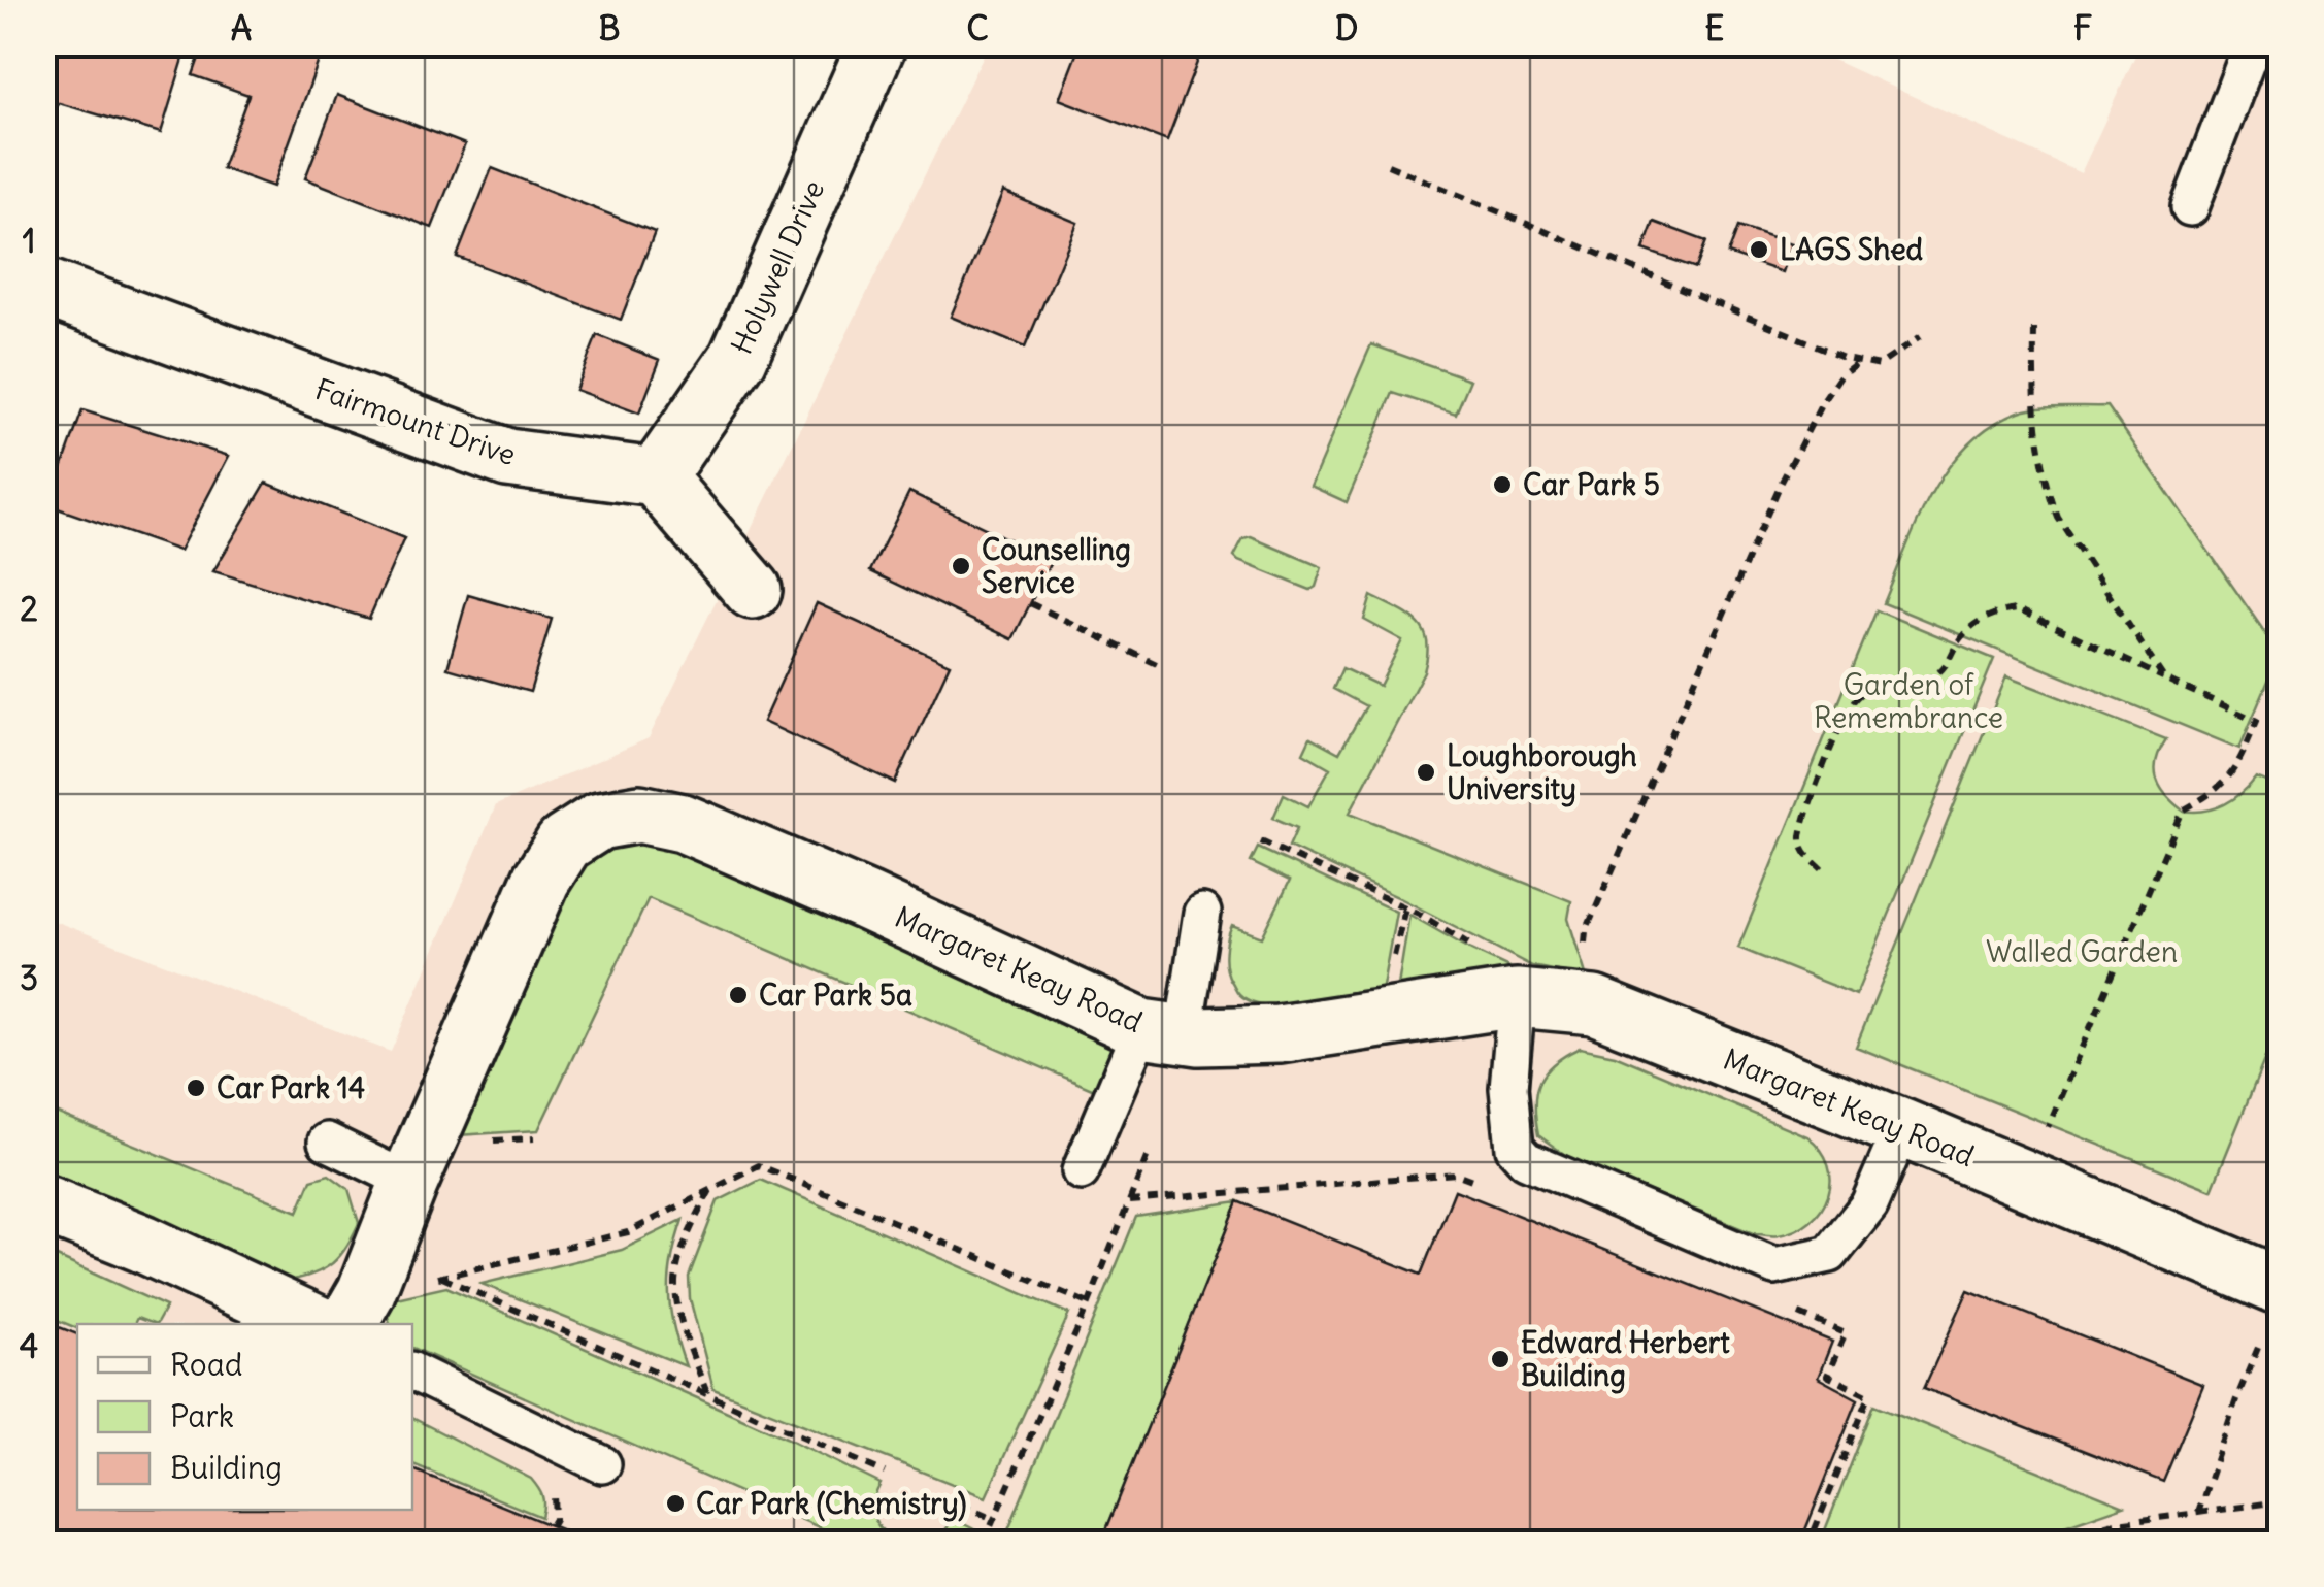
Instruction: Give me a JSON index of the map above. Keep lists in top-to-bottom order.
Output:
{
  "streets": {
    "street": ["Holywell Drive", "Fairmount Drive", "Margaret Keay Road"]
  },
  "crossings": [
    ["Holywell Drive", "Fairmount Drive"]
  ],
  "parks": ["Garden of Remembrance", "Walled Garden"],
  "places": [
    "LAGS Shed",
    "Car Park 5",
    "Counselling Service",
    "Loughborough University",
    "Car Park 5a",
    "Car Park 14",
    "Edward Herbert Building",
    "Car Park (Chemistry)"
  ],
  "legend": ["Road", "Park", "Building"],
  "grid": {
    "columns": [
      "A",
      "B",
      "C",
      "D",
      "E",
      "F"
    ],
    "rows": [
      "1",
      "2",
      "3",
      "4"
    ]
  }
}
